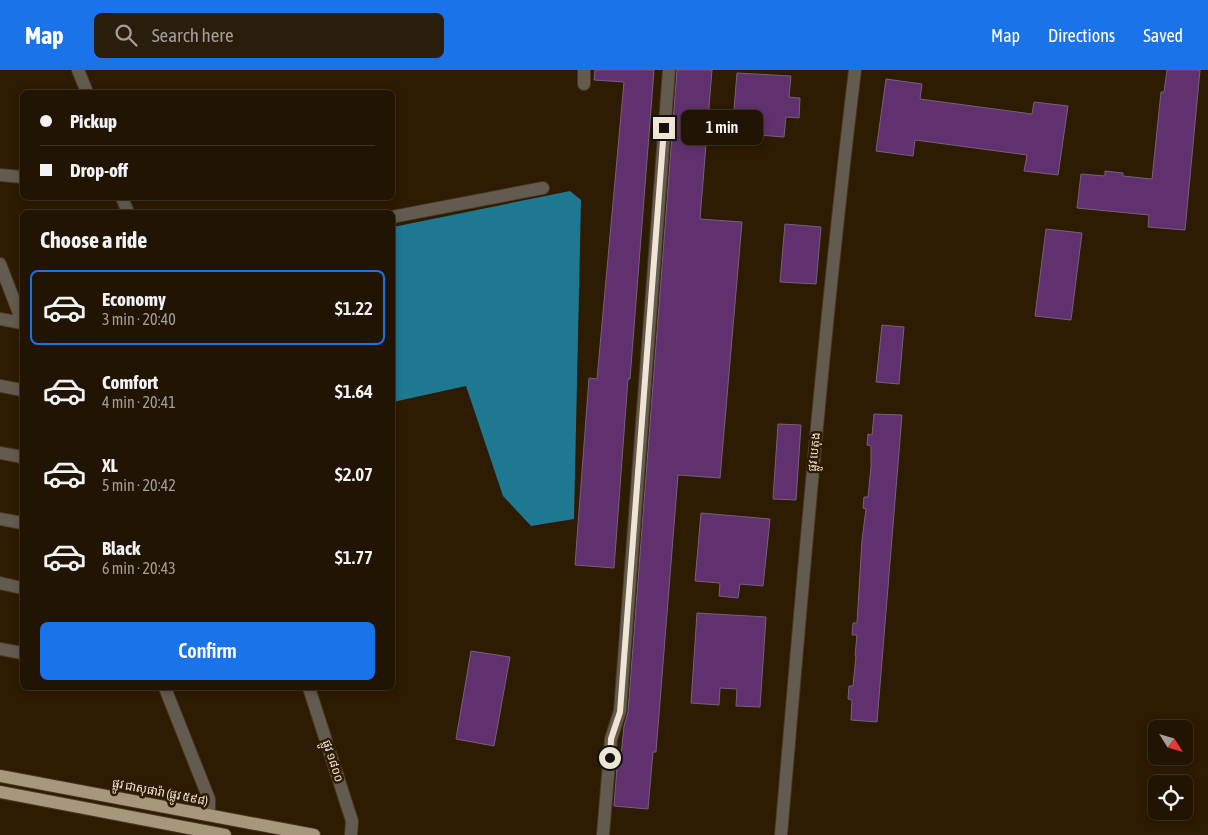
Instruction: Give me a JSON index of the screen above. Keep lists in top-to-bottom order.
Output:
{
  "streets": {
    "main road": ["ផ្លូវ ជាសុផារ៉ា (ផ្លូវ ៥៩៨)"],
    "street": ["ផ្លូវ បេតុង", "ផ្លូវ ១៨០០"]
  },
  "north": "bottom right",
  "page": {
    "header": "Map",
    "search": "Search here",
    "nav": ["Map", "Directions", "Saved"],
    "banner": ["Pickup", "Drop-off"],
    "bubble": "1 min",
    "heading": "Choose a ride",
    "list": [
      {
        "name": "Economy",
        "note": "3 min · 20:40",
        "value": "$1.22"
      },
      {
        "name": "Comfort",
        "note": "4 min · 20:41",
        "value": "$1.64"
      },
      {
        "name": "XL",
        "note": "5 min · 20:42",
        "value": "$2.07"
      },
      {
        "name": "Black",
        "note": "6 min · 20:43",
        "value": "$1.77"
      }
    ],
    "buttons": "Confirm"
  }
}
